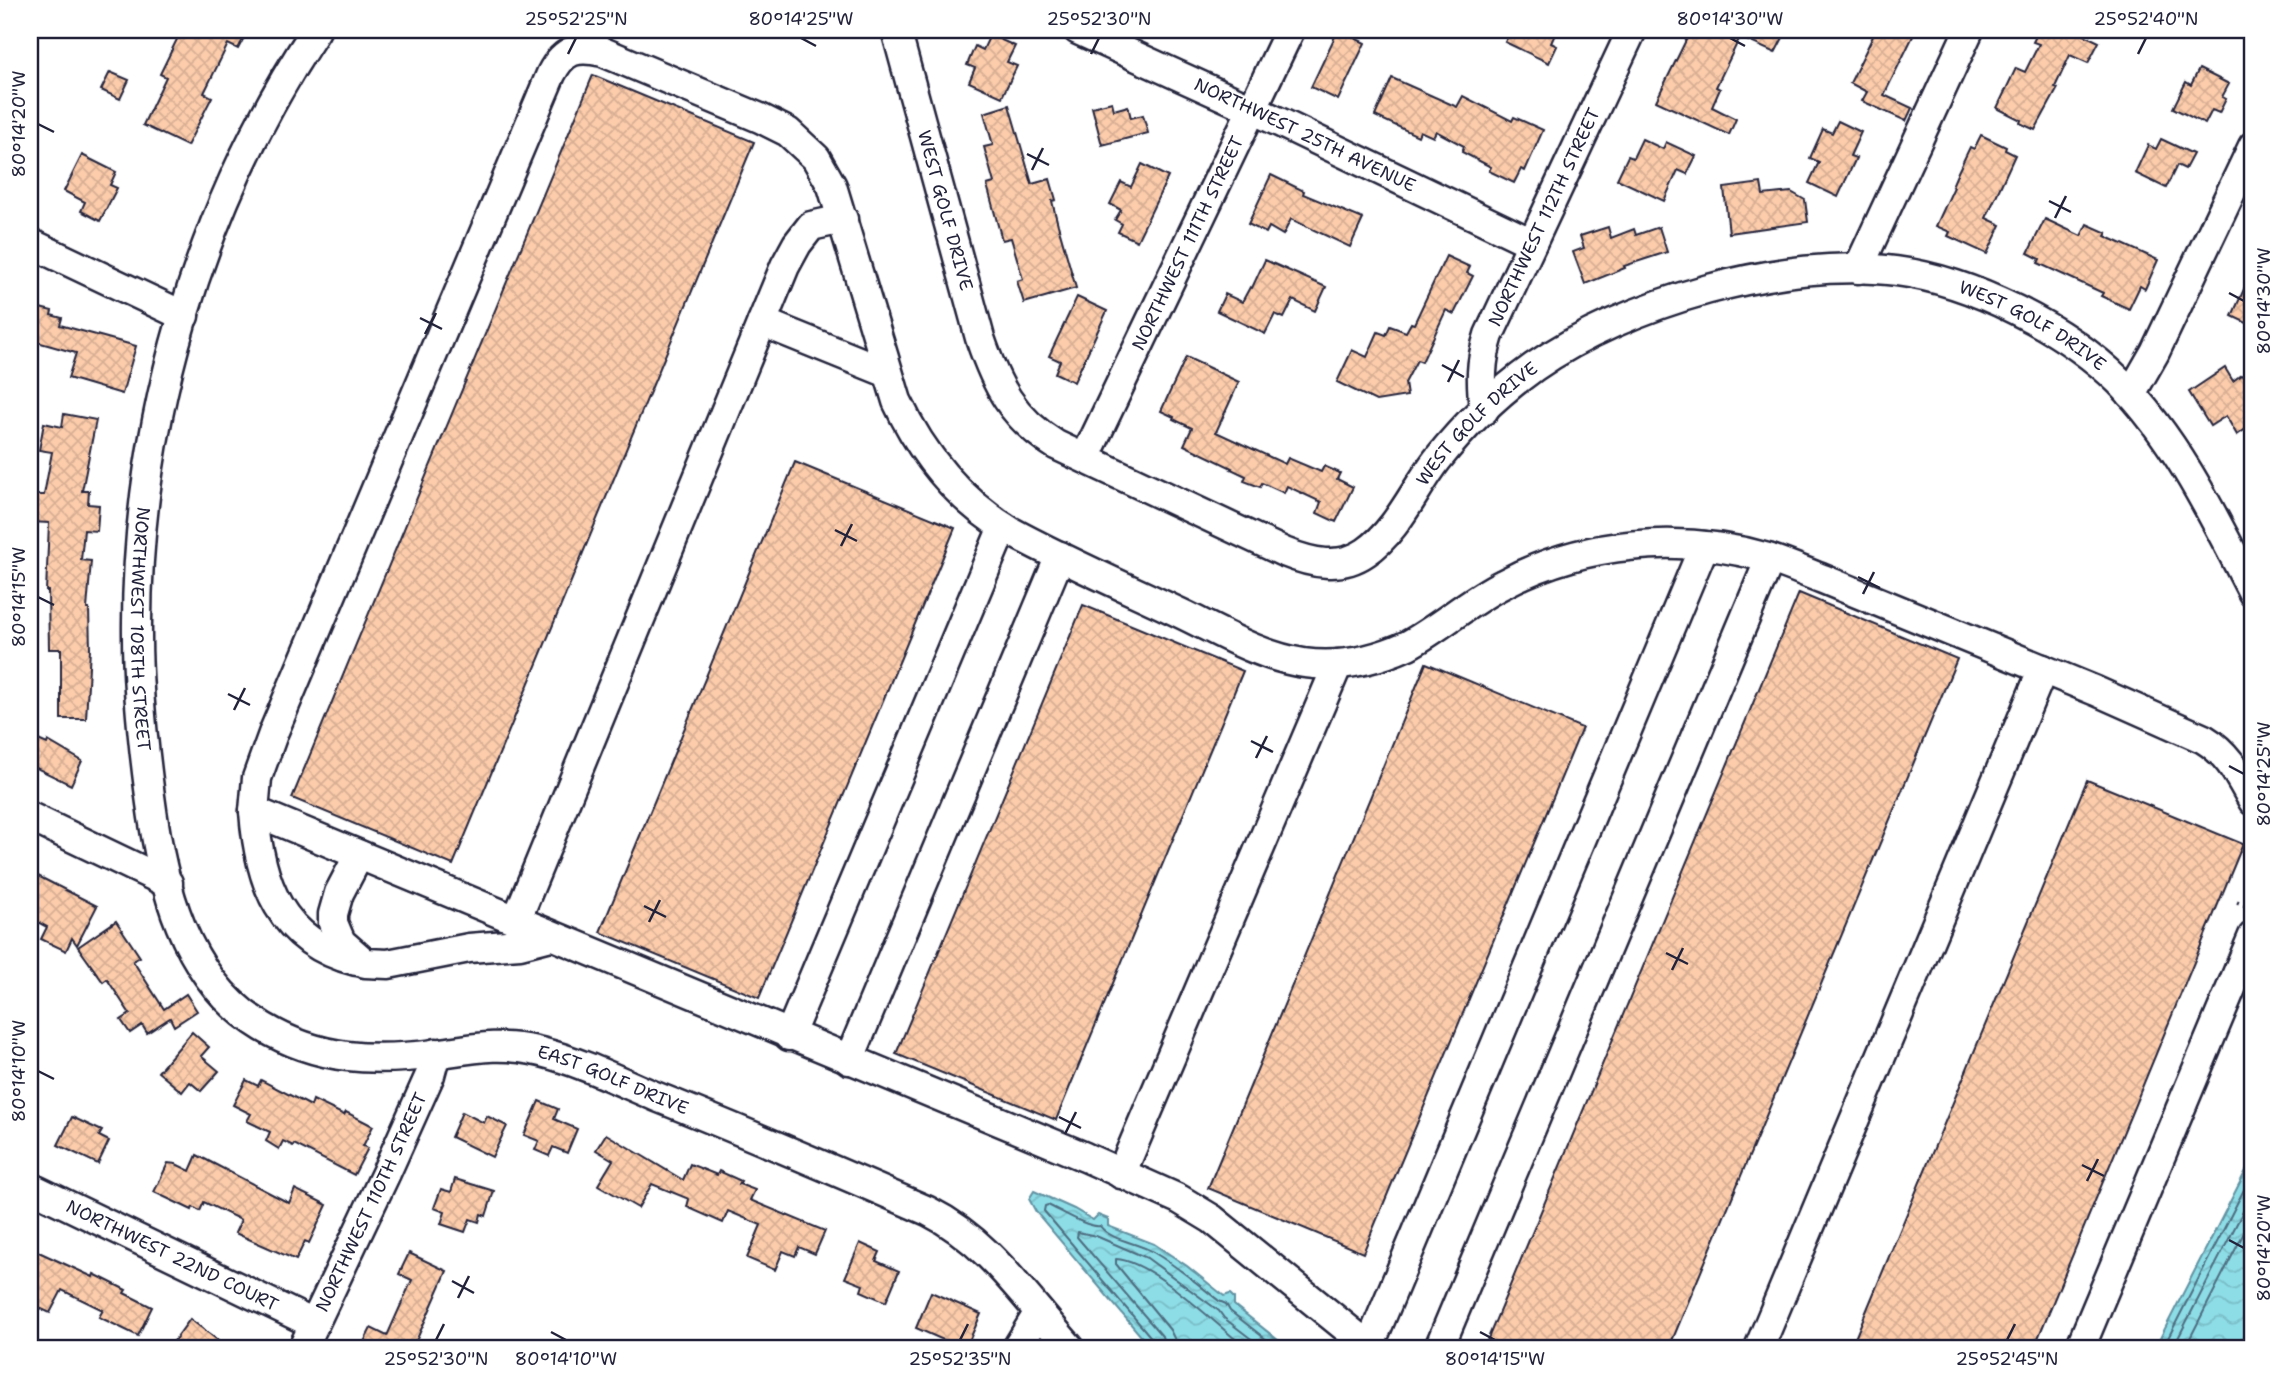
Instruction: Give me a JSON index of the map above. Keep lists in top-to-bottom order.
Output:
{
  "streets": {
    "street": [
      "NORTHWEST 25TH AVENUE",
      "WEST GOLF DRIVE",
      "NORTHWEST 112TH STREET",
      "NORTHWEST 111TH STREET",
      "NORTHWEST 108TH STREET",
      "EAST GOLF DRIVE",
      "NORTHWEST 110TH STREET",
      "NORTHWEST 22ND COURT"
    ]
  },
  "crossings": [
    ["NORTHWEST 25TH AVENUE", "NORTHWEST 112TH STREET"],
    ["NORTHWEST 25TH AVENUE", "NORTHWEST 111TH STREET"],
    ["WEST GOLF DRIVE", "NORTHWEST 112TH STREET"],
    ["WEST GOLF DRIVE", "NORTHWEST 111TH STREET"],
    ["NORTHWEST 108TH STREET", "EAST GOLF DRIVE"],
    ["EAST GOLF DRIVE", "NORTHWEST 110TH STREET"],
    ["NORTHWEST 110TH STREET", "NORTHWEST 22ND COURT"]
  ],
  "coordinates": [
    "25°52'25\"N",
    "80°14'25\"W",
    "25°52'30\"N",
    "80°14'30\"W",
    "25°52'40\"N",
    "80°14'20\"W",
    "80°14'15\"W",
    "80°14'10\"W",
    "25°52'35\"N",
    "25°52'45\"N"
  ]
}
